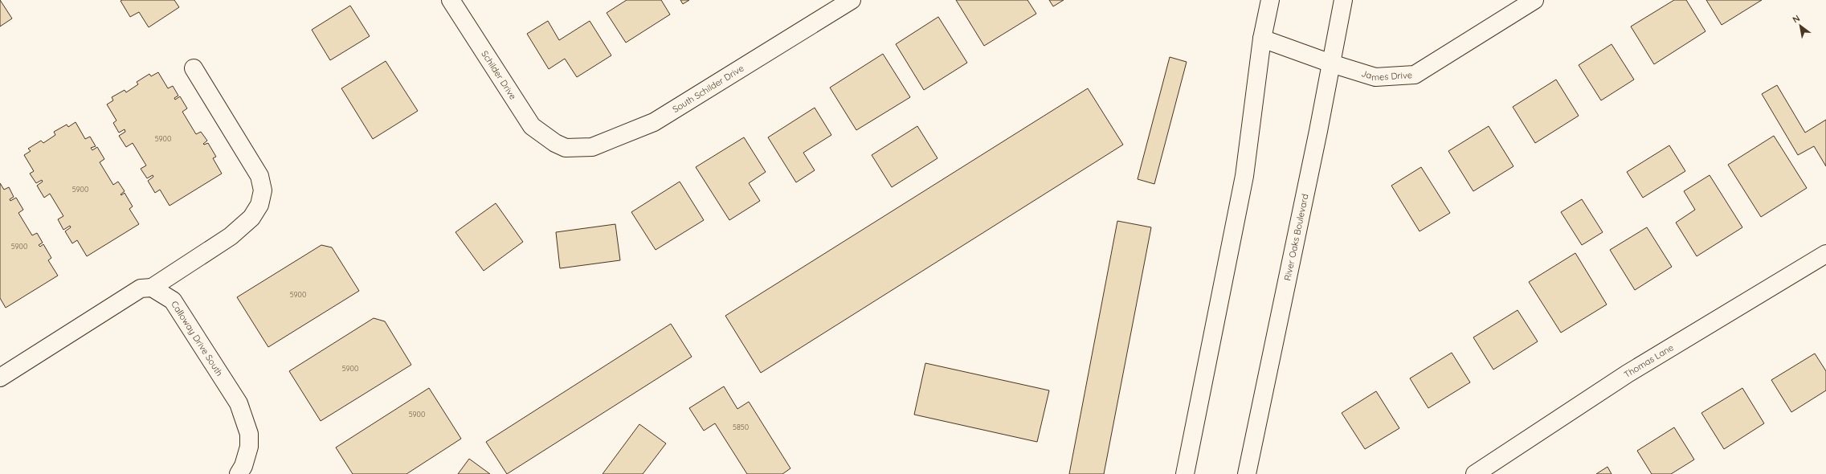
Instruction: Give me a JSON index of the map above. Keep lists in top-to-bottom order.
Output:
{
  "streets": {
    "street": [
      "James Drive",
      "Schilder Drive",
      "South Schilder Drive",
      "River Oaks Boulevard",
      "Calloway Drive South",
      "Thomas Lane"
    ]
  },
  "crossings": [
    ["James Drive", "River Oaks Boulevard"],
    ["Schilder Drive", "South Schilder Drive"]
  ],
  "house_numbers": [
    "5900",
    "5900",
    "5900",
    "5900",
    "5900",
    "5900",
    "5850"
  ],
  "north": "top left"
}
